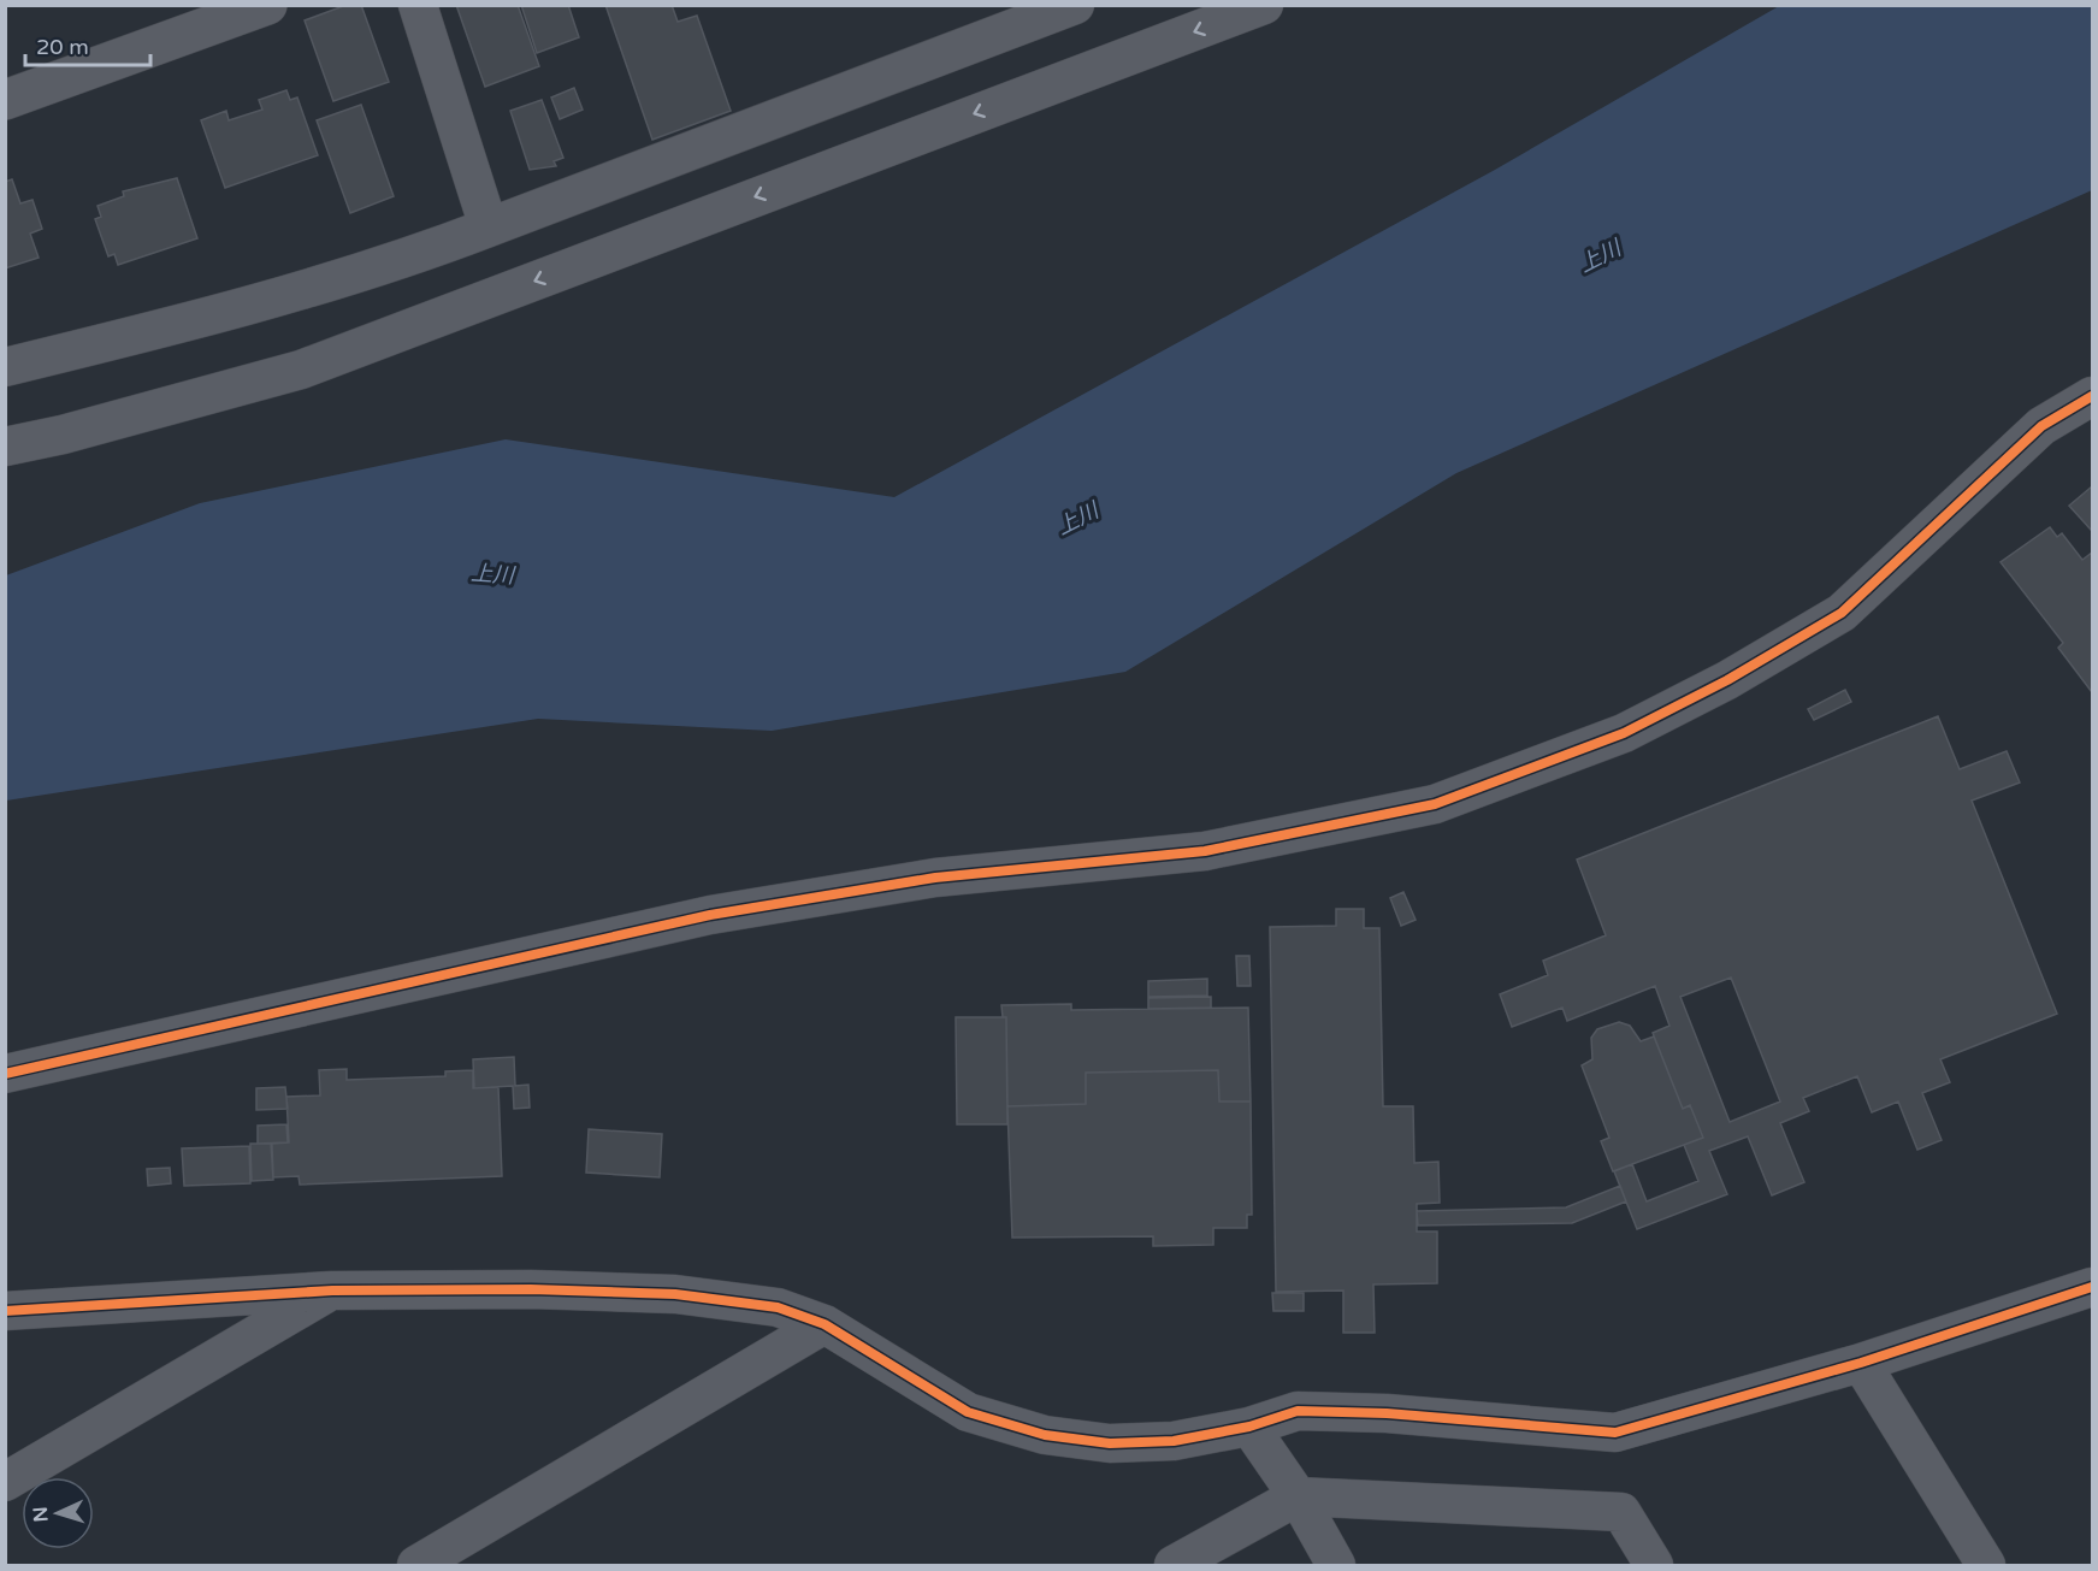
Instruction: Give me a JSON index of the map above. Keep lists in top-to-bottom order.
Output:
{
  "water": ["上川"],
  "scale_bar": "20 m",
  "north": "left"
}
